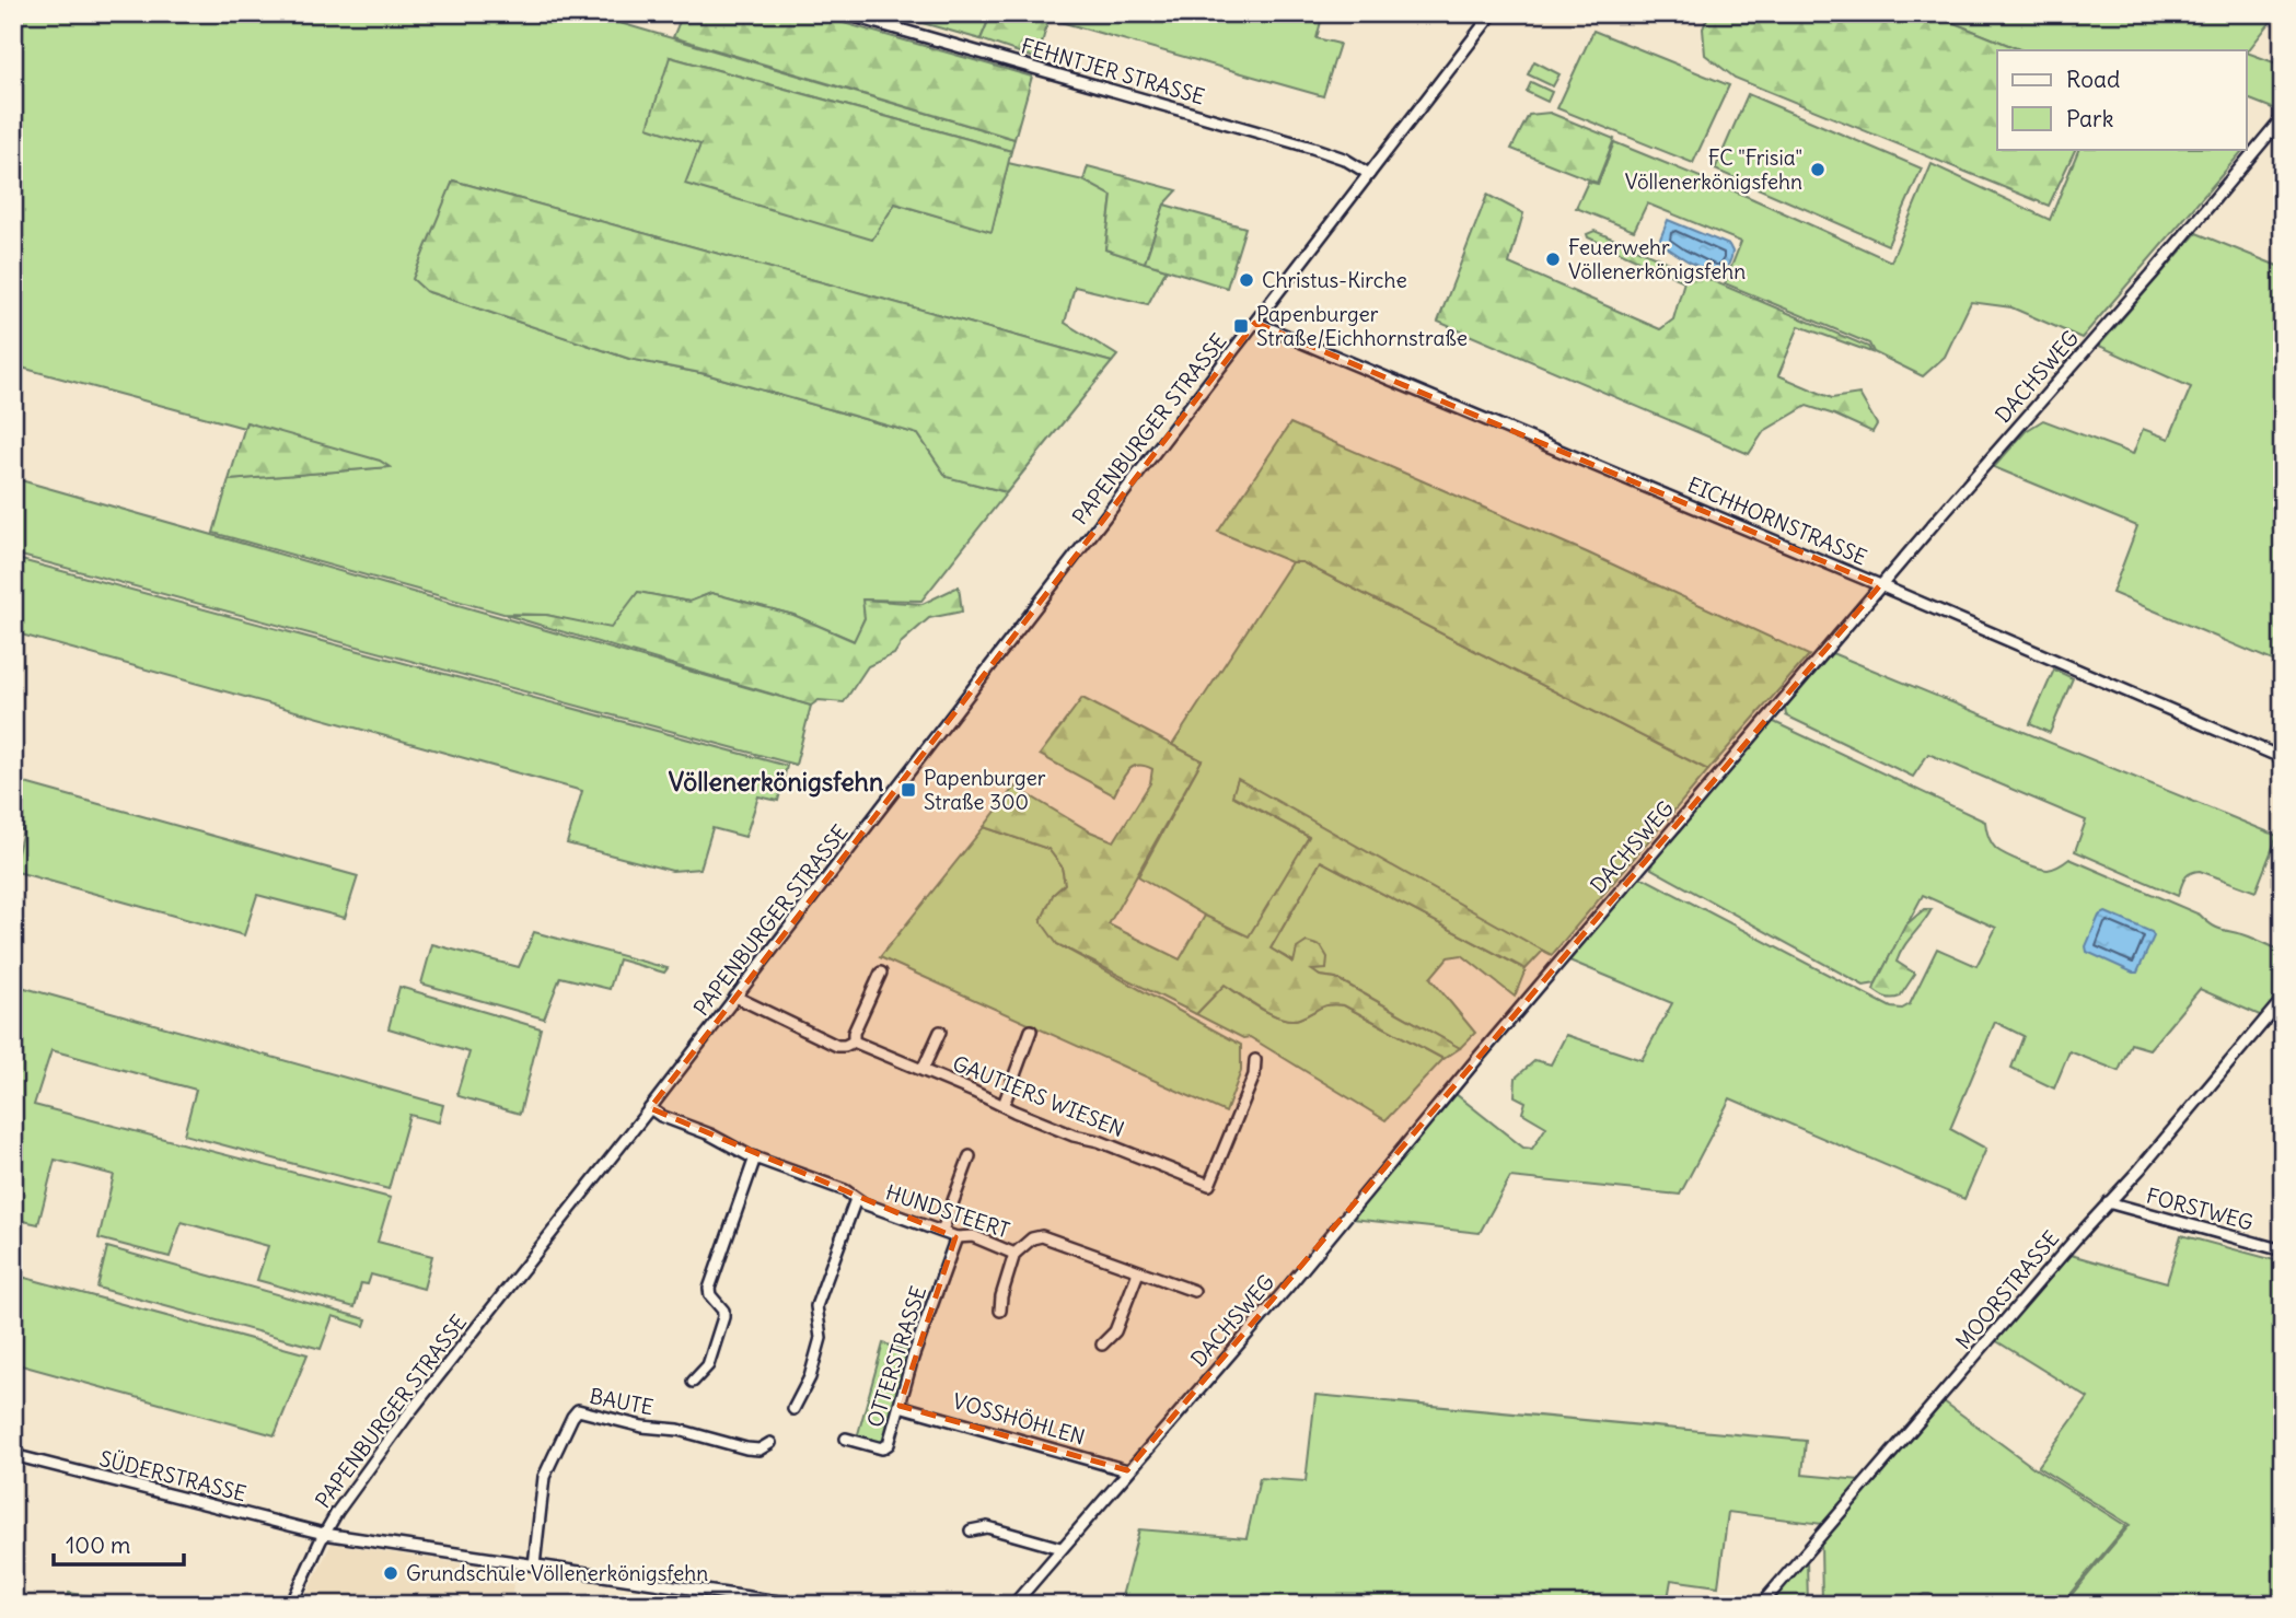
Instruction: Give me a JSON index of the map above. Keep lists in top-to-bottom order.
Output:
{
  "streets": {
    "street": [
      "FEHNTJER STRASSE",
      "DACHSWEG",
      "PAPENBURGER STRASSE",
      "EICHHORNSTRASSE",
      "GAUTIERS WIESEN",
      "FORSTWEG",
      "HUNDSTEERT",
      "MOORSTRASSE",
      "OTTERSTRASSE",
      "BAUTE",
      "VOSSHÖHLEN",
      "SÜDERSTRASSE"
    ]
  },
  "crossings": [
    ["FEHNTJER STRASSE", "PAPENBURGER STRASSE"],
    ["DACHSWEG", "EICHHORNSTRASSE"],
    ["DACHSWEG", "VOSSHÖHLEN"],
    ["PAPENBURGER STRASSE", "EICHHORNSTRASSE"],
    ["PAPENBURGER STRASSE", "GAUTIERS WIESEN"],
    ["PAPENBURGER STRASSE", "HUNDSTEERT"],
    ["PAPENBURGER STRASSE", "SÜDERSTRASSE"],
    ["FORSTWEG", "MOORSTRASSE"],
    ["HUNDSTEERT", "OTTERSTRASSE"],
    ["OTTERSTRASSE", "VOSSHÖHLEN"],
    ["BAUTE", "SÜDERSTRASSE"]
  ],
  "districts": ["Völlenerkönigsfehn"],
  "places": {
    "other": [
      "FC \"Frisia\" Völlenerkönigsfehn",
      "Feuerwehr Völlenerkönigsfehn",
      "Christus-Kirche",
      "Grundschule Völlenerkönigsfehn"
    ],
    "transit": ["Papenburger Straße/Eichhornstraße", "Papenburger Straße 300"]
  },
  "legend": ["Road", "Park"],
  "scale_bar": "100 m"
}
